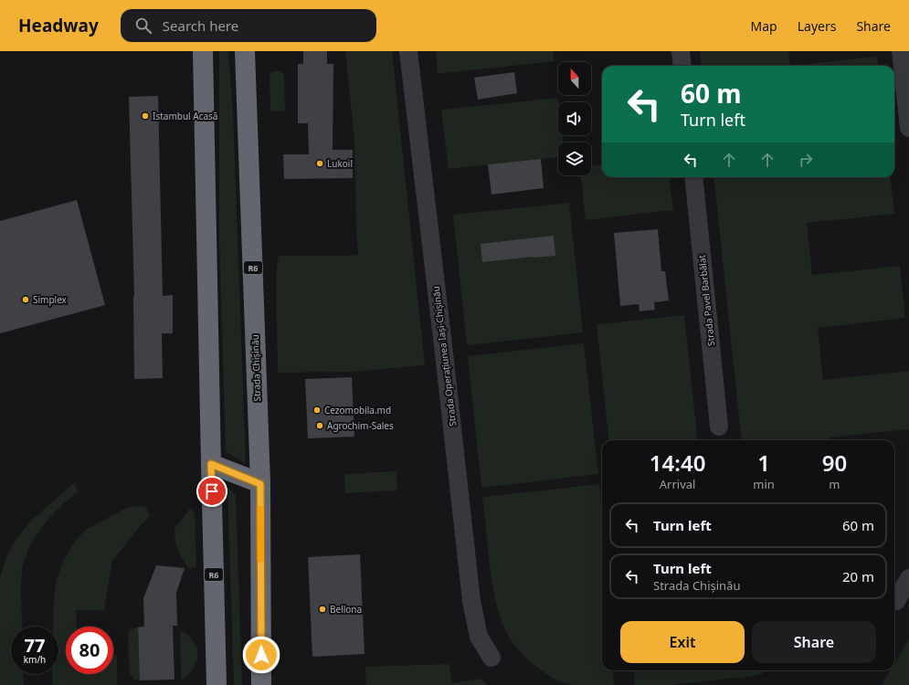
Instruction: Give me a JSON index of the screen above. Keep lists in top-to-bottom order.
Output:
{
  "streets": {
    "highway": ["R6", "Strada Chișinău"],
    "street": ["Strada Pavel Barbălat", "Strada Operațiunea Iași-Chișinău"]
  },
  "places": [
    "Istambul Acasă",
    "Lukoil",
    "Simplex",
    "Cezomobila.md",
    "Agrochim-Sales",
    "Bellona"
  ],
  "north": "top",
  "page": {
    "header": "Headway",
    "search": "Search here",
    "nav": ["Map", "Layers", "Share"],
    "turn": ["60 m", "Turn left"],
    "eta": [
      "14:40",
      "Arrival",
      "1",
      "min",
      "90",
      "m"
    ],
    "list": [
      {
        "name": "Turn left",
        "value": "60 m"
      },
      {
        "name": "Turn left",
        "note": "Strada Chișinău",
        "value": "20 m"
      }
    ],
    "buttons": ["Exit", "Share"],
    "speed": "77 km/h",
    "limit": "80"
  }
}
